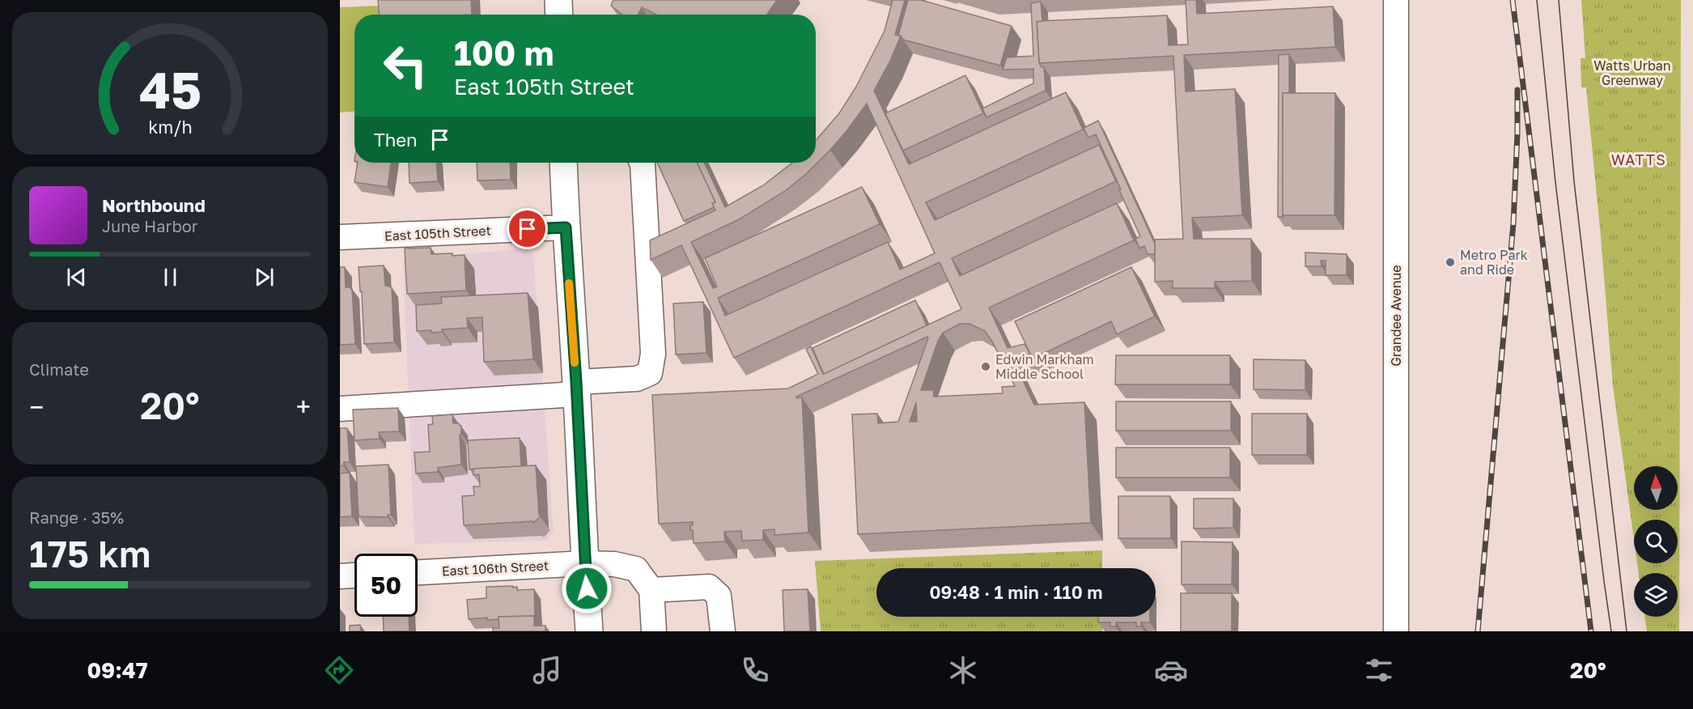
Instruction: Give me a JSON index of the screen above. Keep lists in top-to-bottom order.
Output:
{
  "streets": {
    "street": ["East 105th Street", "Grandee Avenue", "East 106th Street"]
  },
  "districts": ["WATTS"],
  "parks": ["Watts Urban Greenway"],
  "places": ["Metro Park and Ride", "Edwin Markham Middle School"],
  "north": "top",
  "page": {
    "turn": ["100 m", "East 105th Street"],
    "then": "Then",
    "song": ["Northbound", "June Harbor"],
    "tile": [
      "Climate",
      ["Range · 35%", "175 km"]
    ],
    "heat": ["−", "20°", "+"],
    "limit": "50",
    "trip": "09:48 · 1 min · 110 m",
    "tabs": ["09:47", "20°"],
    "gauge": ["45", "km/h"]
  }
}
